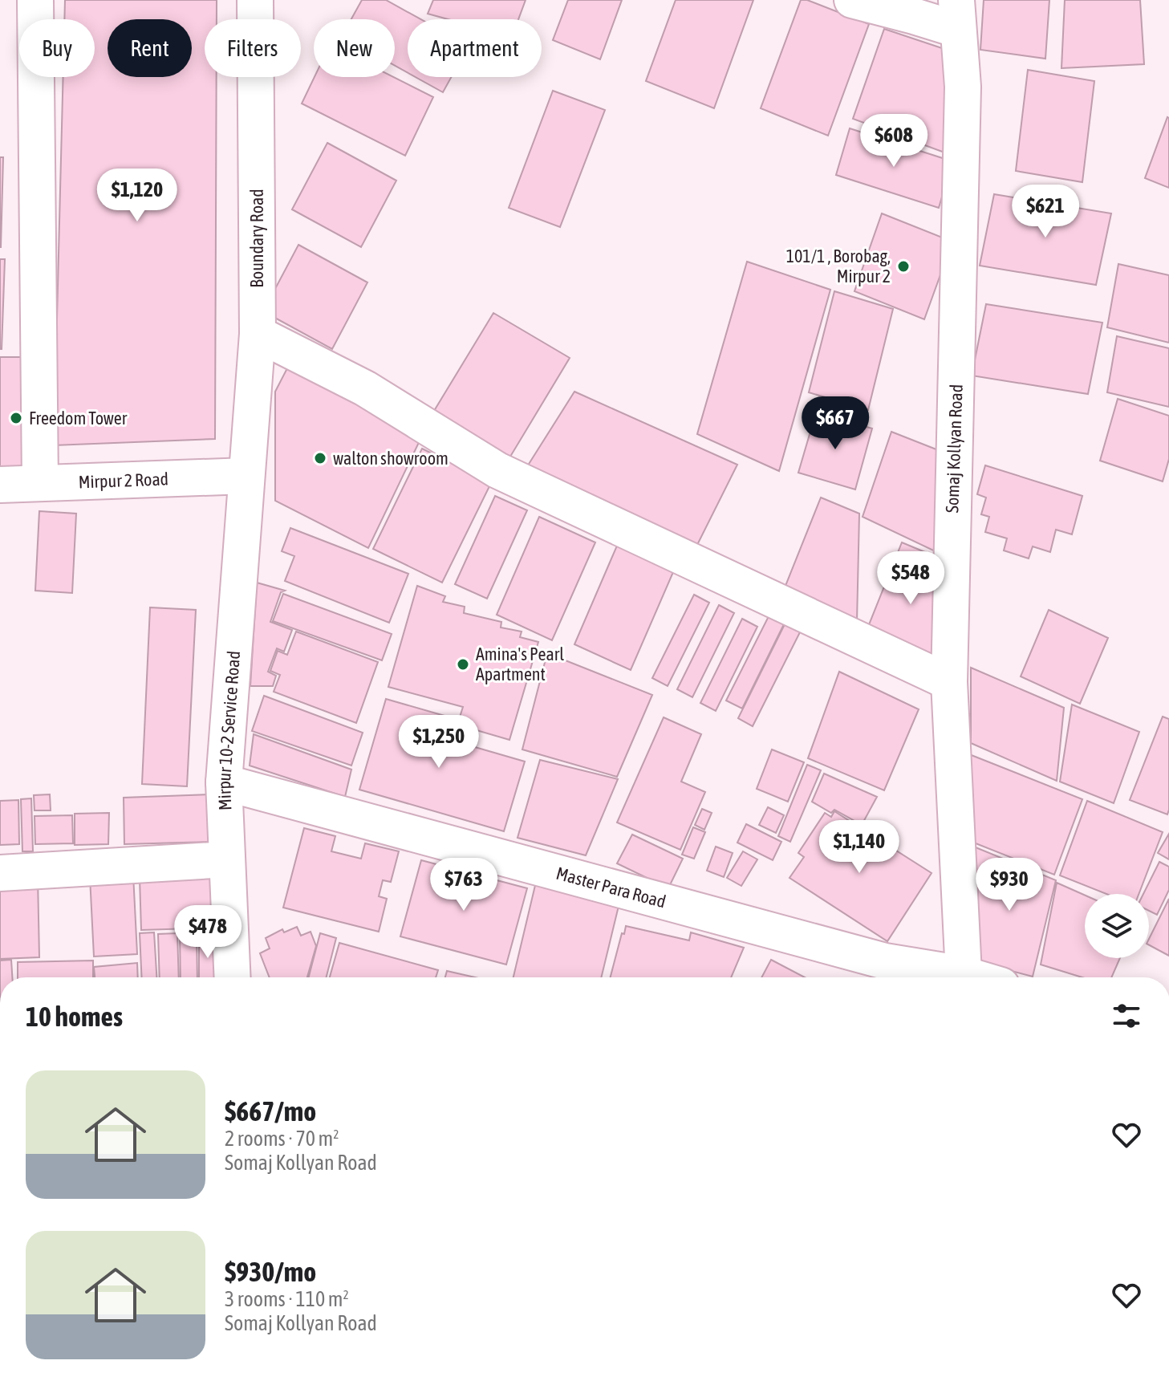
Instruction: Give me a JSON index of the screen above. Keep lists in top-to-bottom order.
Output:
{
  "streets": {
    "street": [
      "Boundary Road",
      "Somaj Kollyan Road",
      "Mirpur 2 Road",
      "Mirpur 10-2 Service Road",
      "Master Para Road"
    ]
  },
  "crossings": [
    ["Boundary Road", "Mirpur 2 Road"],
    ["Boundary Road", "Mirpur 10-2 Service Road"],
    ["Somaj Kollyan Road", "Master Para Road"],
    ["Mirpur 2 Road", "Mirpur 10-2 Service Road"],
    ["Mirpur 10-2 Service Road", "Master Para Road"]
  ],
  "places": [
    "101/1 , Borobag, Mirpur 2",
    "Freedom Tower",
    "walton showroom",
    "Amina's Pearl Apartment"
  ],
  "page": {
    "chip": [
      "Buy",
      "Rent",
      "Filters",
      "New",
      "Apartment"
    ],
    "price": [
      "$608",
      "$1,120",
      "$621",
      "$667",
      "$548",
      "$1,250",
      "$1,140",
      "$763",
      "$930",
      "$478"
    ],
    "heading": "10 homes",
    "list": [
      {
        "name": "$667/mo",
        "note": "2 rooms · 70 m² · Somaj Kollyan Road"
      },
      {
        "name": "$930/mo",
        "note": "3 rooms · 110 m² · Somaj Kollyan Road"
      }
    ]
  }
}
